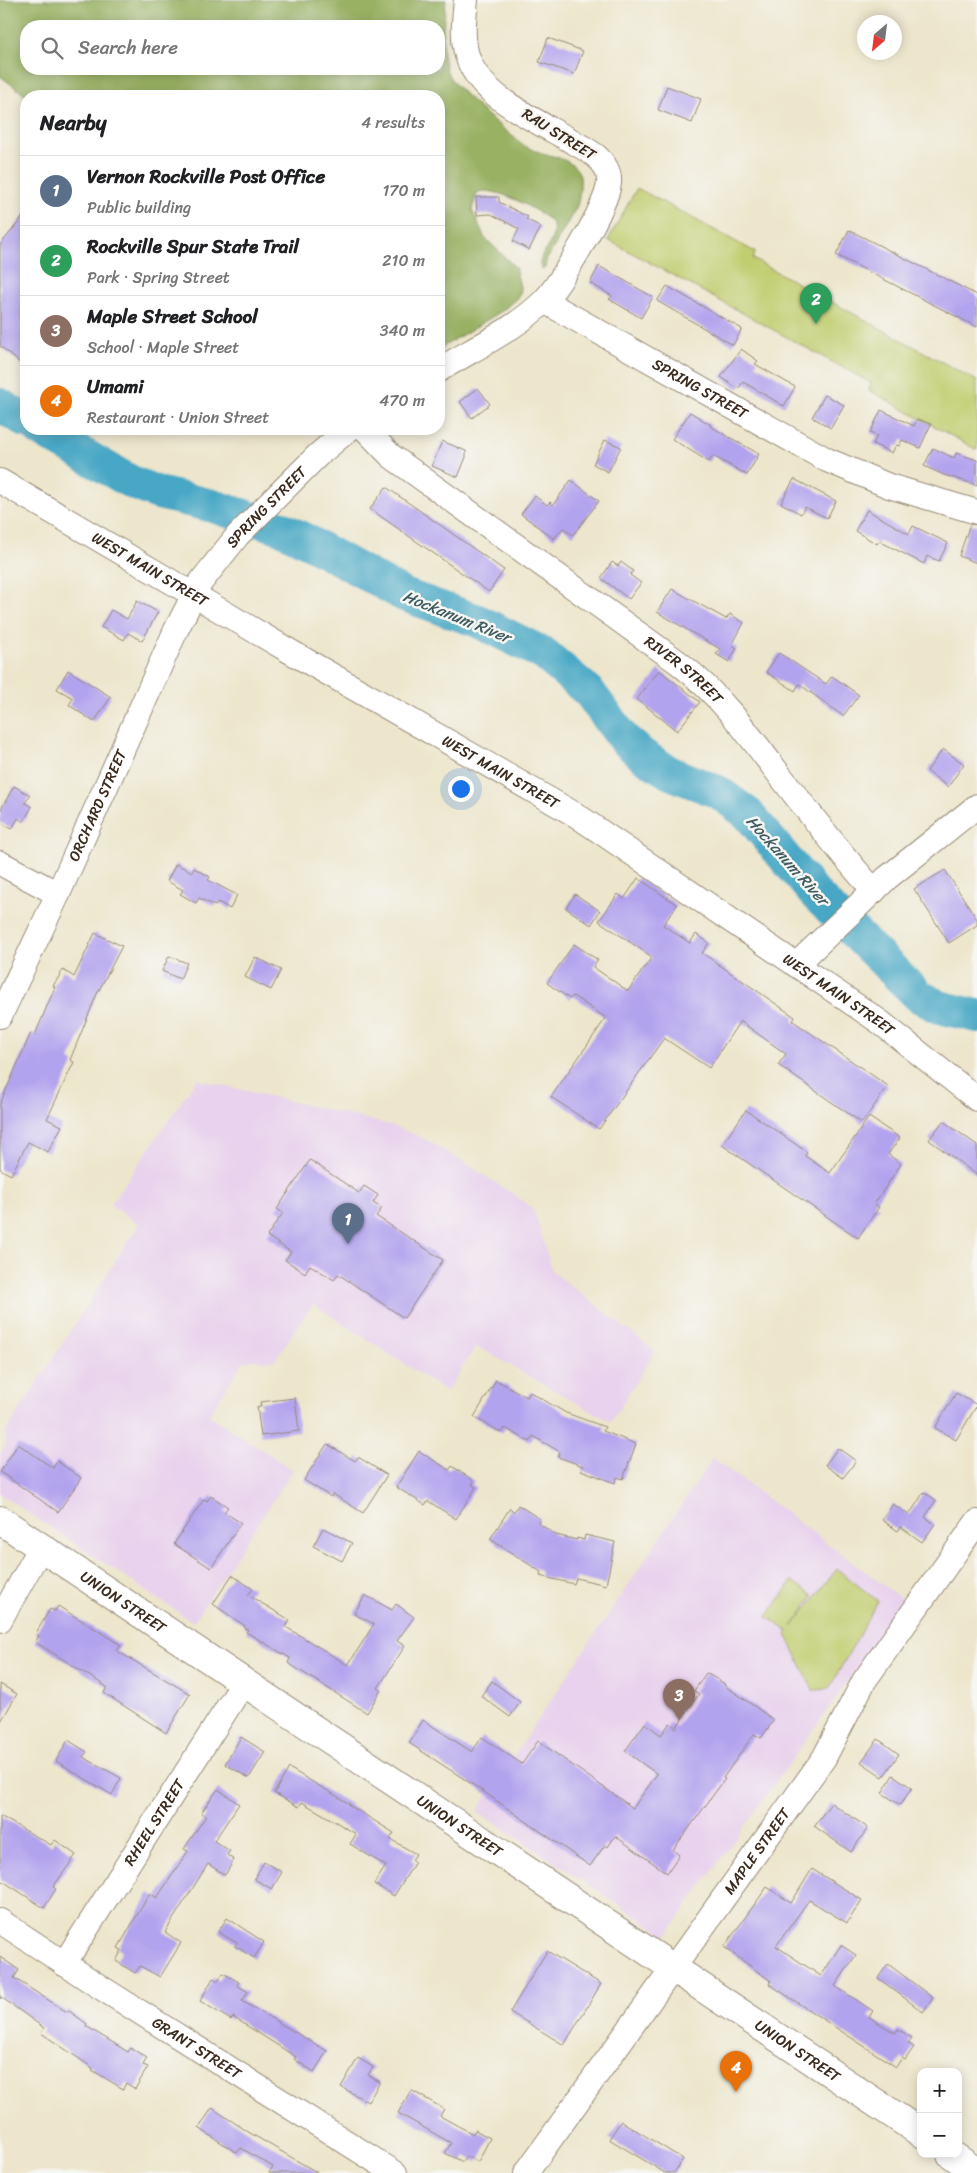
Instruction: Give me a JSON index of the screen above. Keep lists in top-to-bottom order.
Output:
{
  "streets": {
    "main road": ["UNION STREET"],
    "street": [
      "RAU STREET",
      "SPRING STREET",
      "WEST MAIN STREET",
      "RIVER STREET",
      "ORCHARD STREET",
      "RHEEL STREET",
      "MAPLE STREET",
      "GRANT STREET"
    ]
  },
  "crossings": [
    ["RAU STREET", "SPRING STREET"],
    ["SPRING STREET", "WEST MAIN STREET"],
    ["SPRING STREET", "ORCHARD STREET"],
    ["WEST MAIN STREET", "ORCHARD STREET"],
    ["UNION STREET", "RHEEL STREET"],
    ["UNION STREET", "MAPLE STREET"],
    ["RHEEL STREET", "GRANT STREET"]
  ],
  "water": ["Hockanum River"],
  "north": "bottom left",
  "page": {
    "search": "Search here",
    "heading": ["Nearby", "4 results"],
    "list": [
      {
        "mark": "1",
        "name": "Vernon Rockville Post Office",
        "note": "Public building",
        "value": "170 m"
      },
      {
        "mark": "2",
        "name": "Rockville Spur State Trail",
        "note": "Park · Spring Street",
        "value": "210 m"
      },
      {
        "mark": "3",
        "name": "Maple Street School",
        "note": "School · Maple Street",
        "value": "340 m"
      },
      {
        "mark": "4",
        "name": "Umami",
        "note": "Restaurant · Union Street",
        "value": "470 m"
      }
    ],
    "pins": [
      "2",
      "1",
      "3",
      "4"
    ],
    "map_buttons": ["+", "−"]
  }
}
